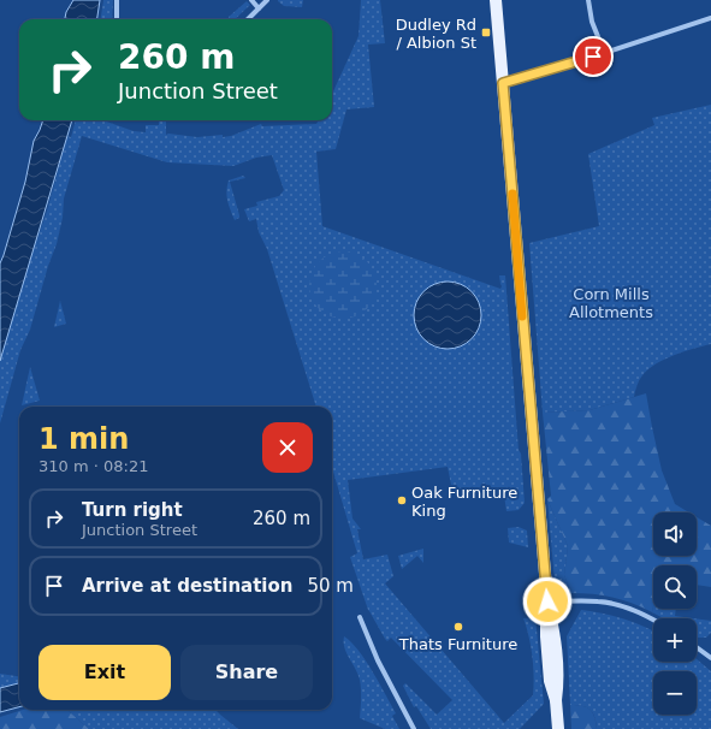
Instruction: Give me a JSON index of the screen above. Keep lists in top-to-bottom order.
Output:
{
  "parks": ["Corn Mills Allotments"],
  "places": {
    "transit": ["Dudley Rd / Albion St"],
    "other": ["Oak Furniture King", "Thats Furniture"]
  },
  "page": {
    "turn": ["260 m", "Junction Street"],
    "heading": ["1 min", "310 m · 08:21"],
    "list": [
      {
        "name": "Turn right",
        "note": "Junction Street",
        "value": "260 m"
      },
      {
        "name": "Arrive at destination",
        "value": "50 m"
      }
    ],
    "map_buttons": ["+", "−"],
    "buttons": ["Exit", "Share"]
  }
}
